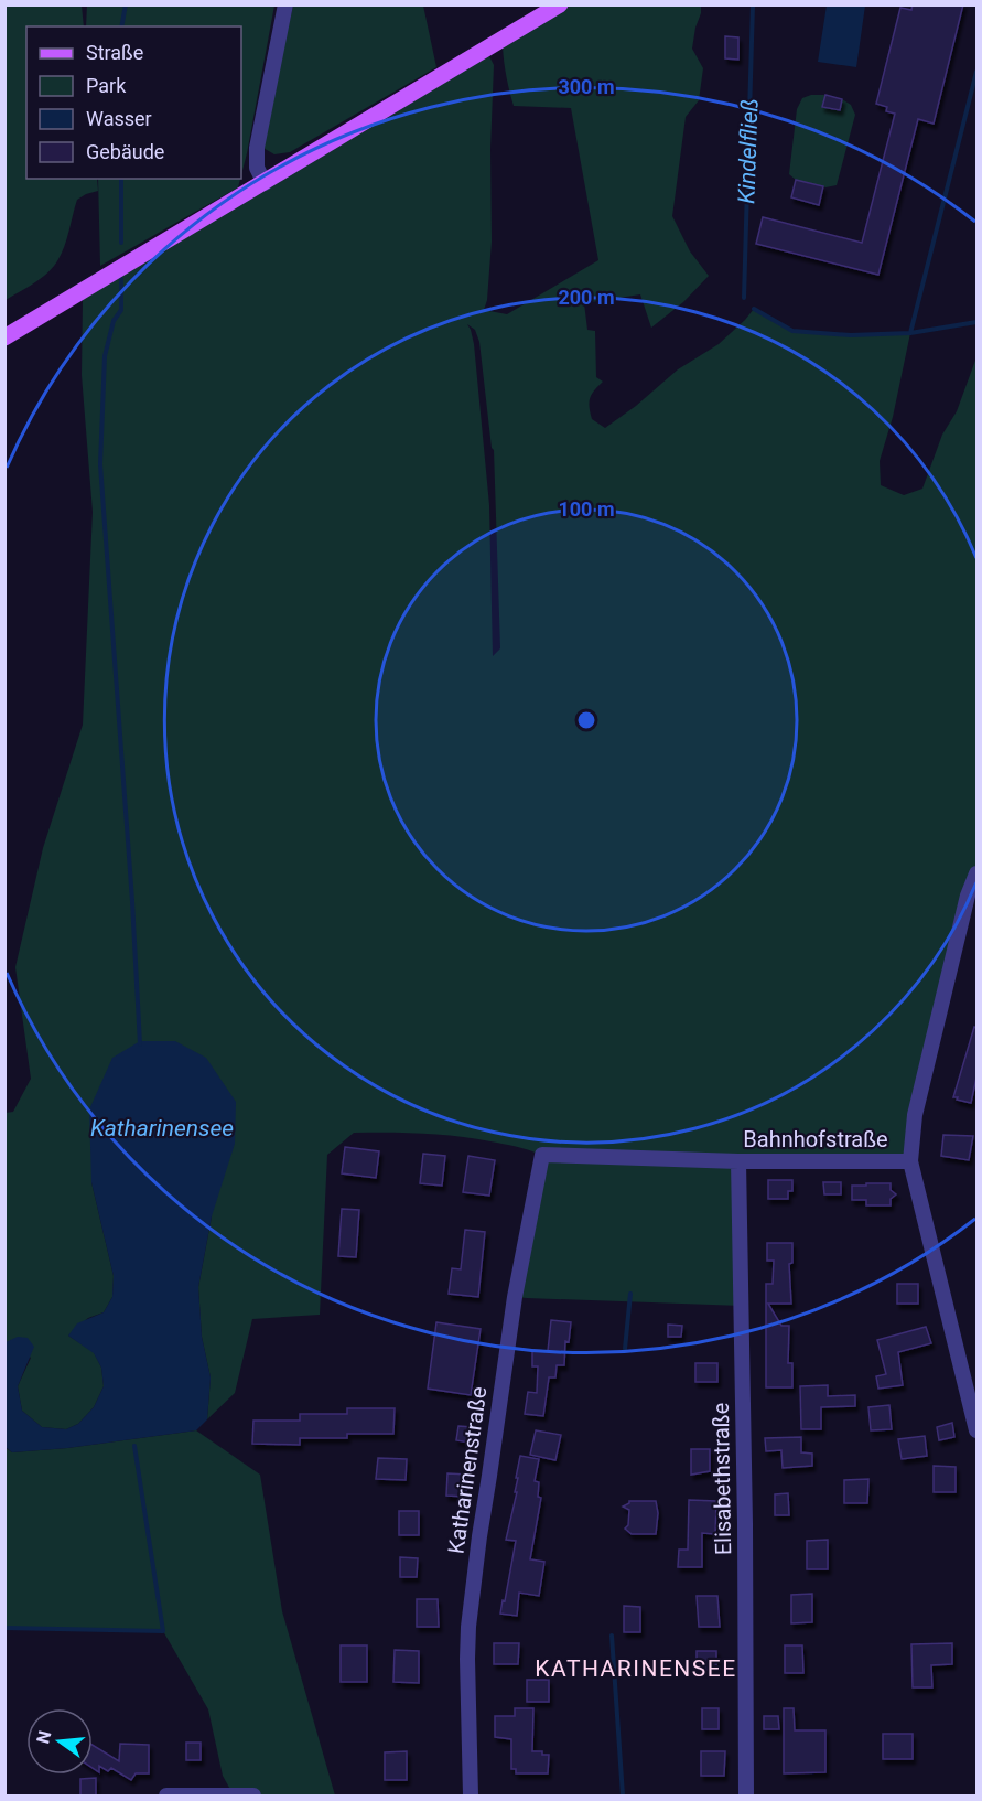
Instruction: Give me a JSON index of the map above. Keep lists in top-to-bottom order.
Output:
{
  "streets": {
    "street": ["Bahnhofstraße", "Katharinenstraße", "Elisabethstraße"]
  },
  "crossings": [
    ["Bahnhofstraße", "Katharinenstraße"],
    ["Bahnhofstraße", "Elisabethstraße"]
  ],
  "districts": ["KATHARINENSEE"],
  "water": ["Kindelfließ", "Katharinensee"],
  "legend": [
    "Straße",
    "Park",
    "Wasser",
    "Gebäude"
  ],
  "north": "left",
  "rings": ["300 m", "200 m", "100 m"]
}
